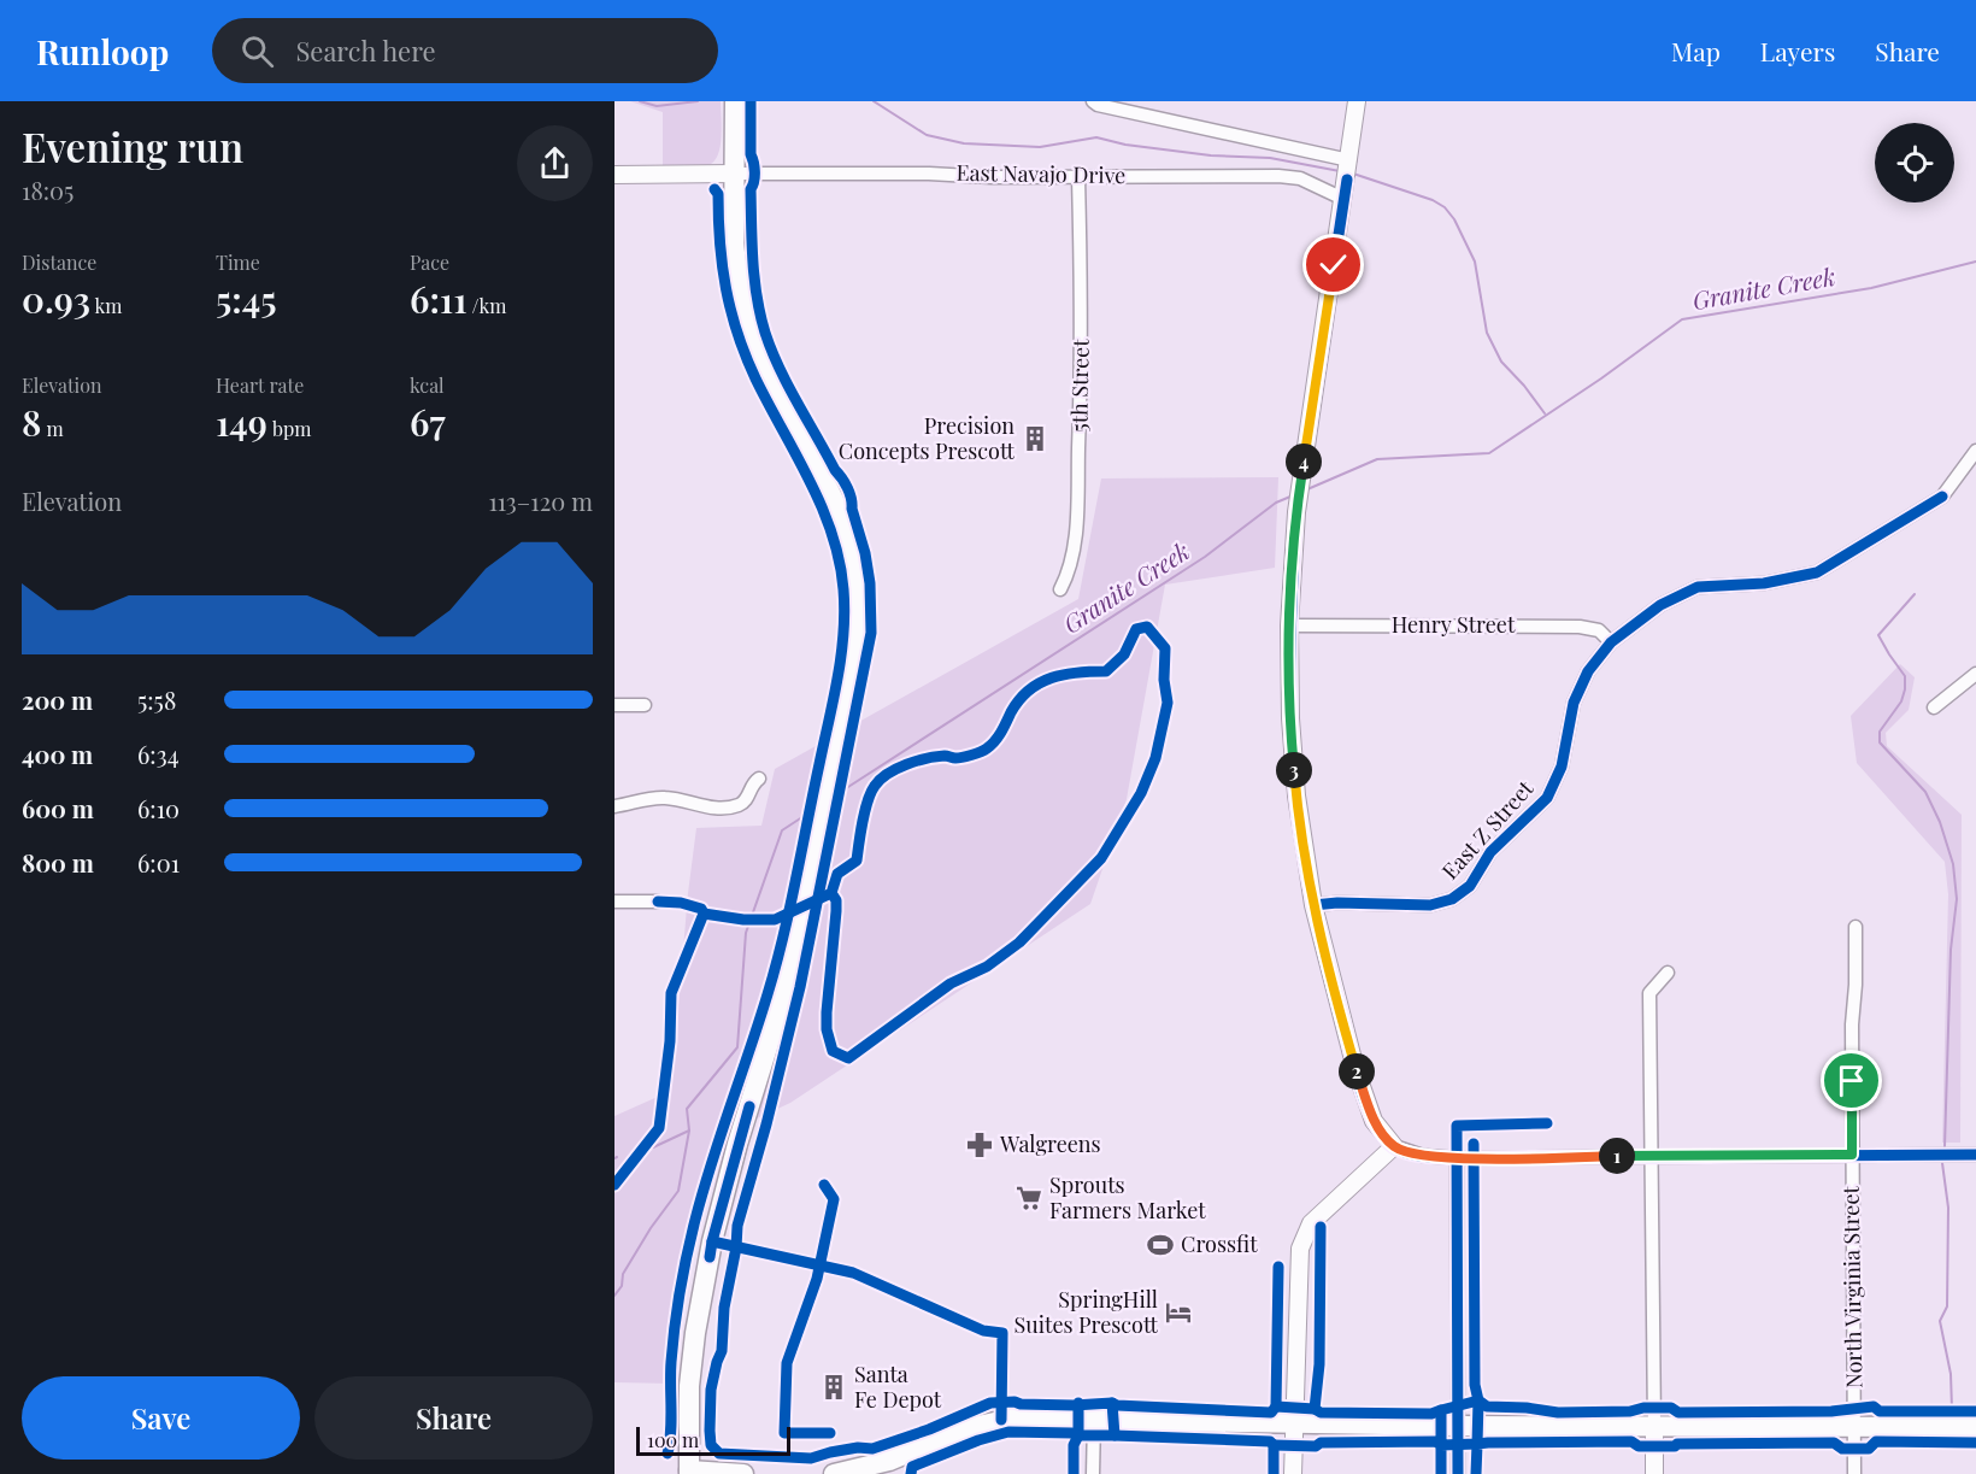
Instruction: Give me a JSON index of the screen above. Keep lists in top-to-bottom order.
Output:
{
  "streets": {
    "street": [
      "East Navajo Drive",
      "5th Street",
      "Henry Street",
      "East Z Street",
      "North Virginia Street"
    ]
  },
  "crossings": [
    ["East Navajo Drive", "5th Street"],
    ["Henry Street", "East Z Street"]
  ],
  "water": ["Granite Creek"],
  "places": {
    "building": ["Precision Concepts Prescott", "Santa Fe Depot"],
    "pharmacy": ["Walgreens"],
    "supermarket": ["Sprouts Farmers Market"],
    "sports": ["Crossfit"],
    "hotel": ["SpringHill Suites Prescott"]
  },
  "scale_bar": "100 m",
  "page": {
    "header": "Runloop",
    "search": "Search here",
    "nav": ["Map", "Layers", "Share"],
    "heading": ["Evening run", "18:05"],
    "stats": [
      ["Distance", "0.93 km"],
      ["Time", "5:45"],
      ["Pace", "6:11 /km"],
      ["Elevation", "8 m"],
      ["Heart rate", "149 bpm"],
      ["kcal", "67"]
    ],
    "pins": [
      "4",
      "3",
      "2",
      "1"
    ],
    "chart": ["Elevation", "113–120 m"],
    "list": [
      {
        "name": "200 m",
        "note": "5:58"
      },
      {
        "name": "400 m",
        "note": "6:34"
      },
      {
        "name": "600 m",
        "note": "6:10"
      },
      {
        "name": "800 m",
        "note": "6:01"
      }
    ],
    "buttons": ["Save", "Share"],
    "scale": "100 m"
  }
}
